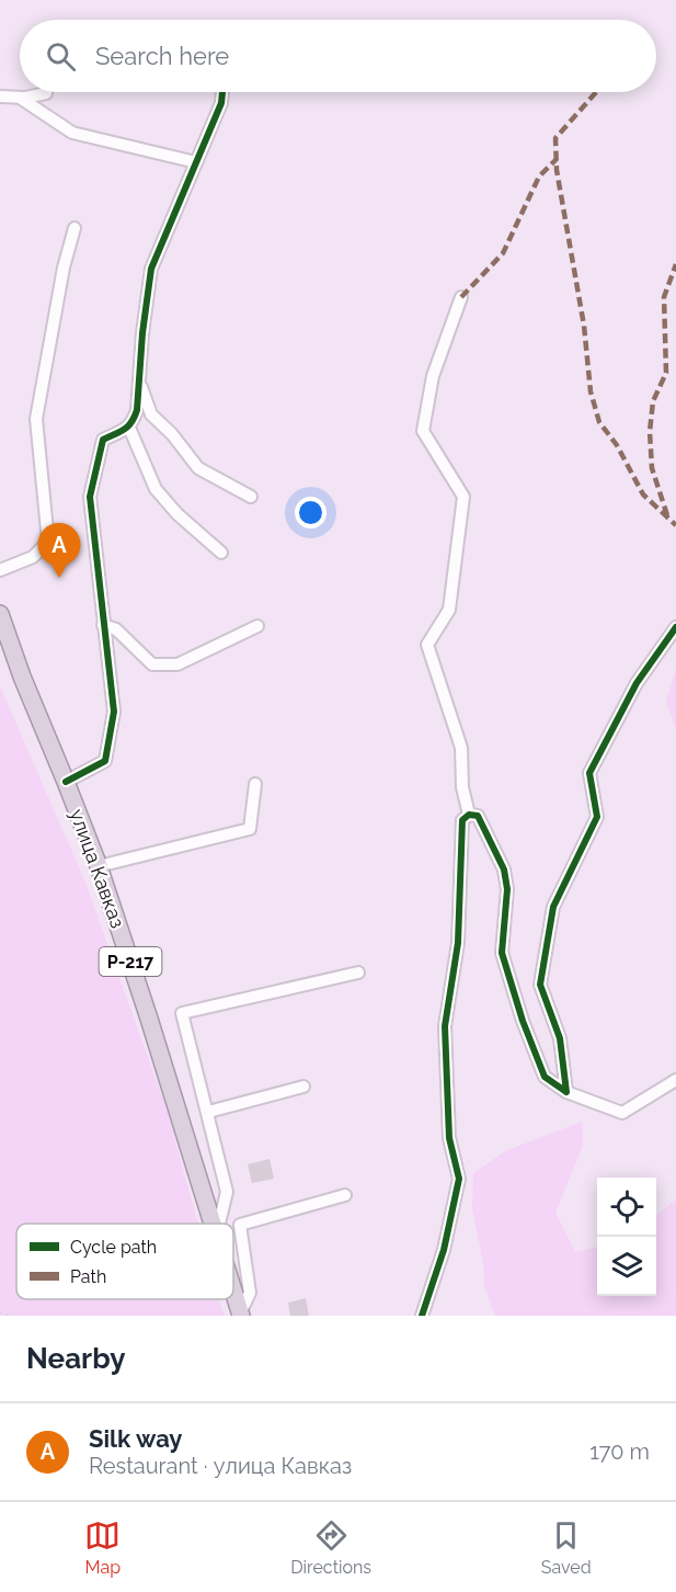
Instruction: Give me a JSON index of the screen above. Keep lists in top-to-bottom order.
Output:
{
  "streets": {
    "highway": ["улица Кавказ", "Р-217"]
  },
  "legend": ["Cycle path", "Path"],
  "page": {
    "search": "Search here",
    "pins": "A",
    "heading": "Nearby",
    "list": [
      {
        "mark": "A",
        "name": "Silk way",
        "note": "Restaurant · улица Кавказ",
        "value": "170 m"
      }
    ],
    "nav": ["Map", "Directions", "Saved"]
  }
}
